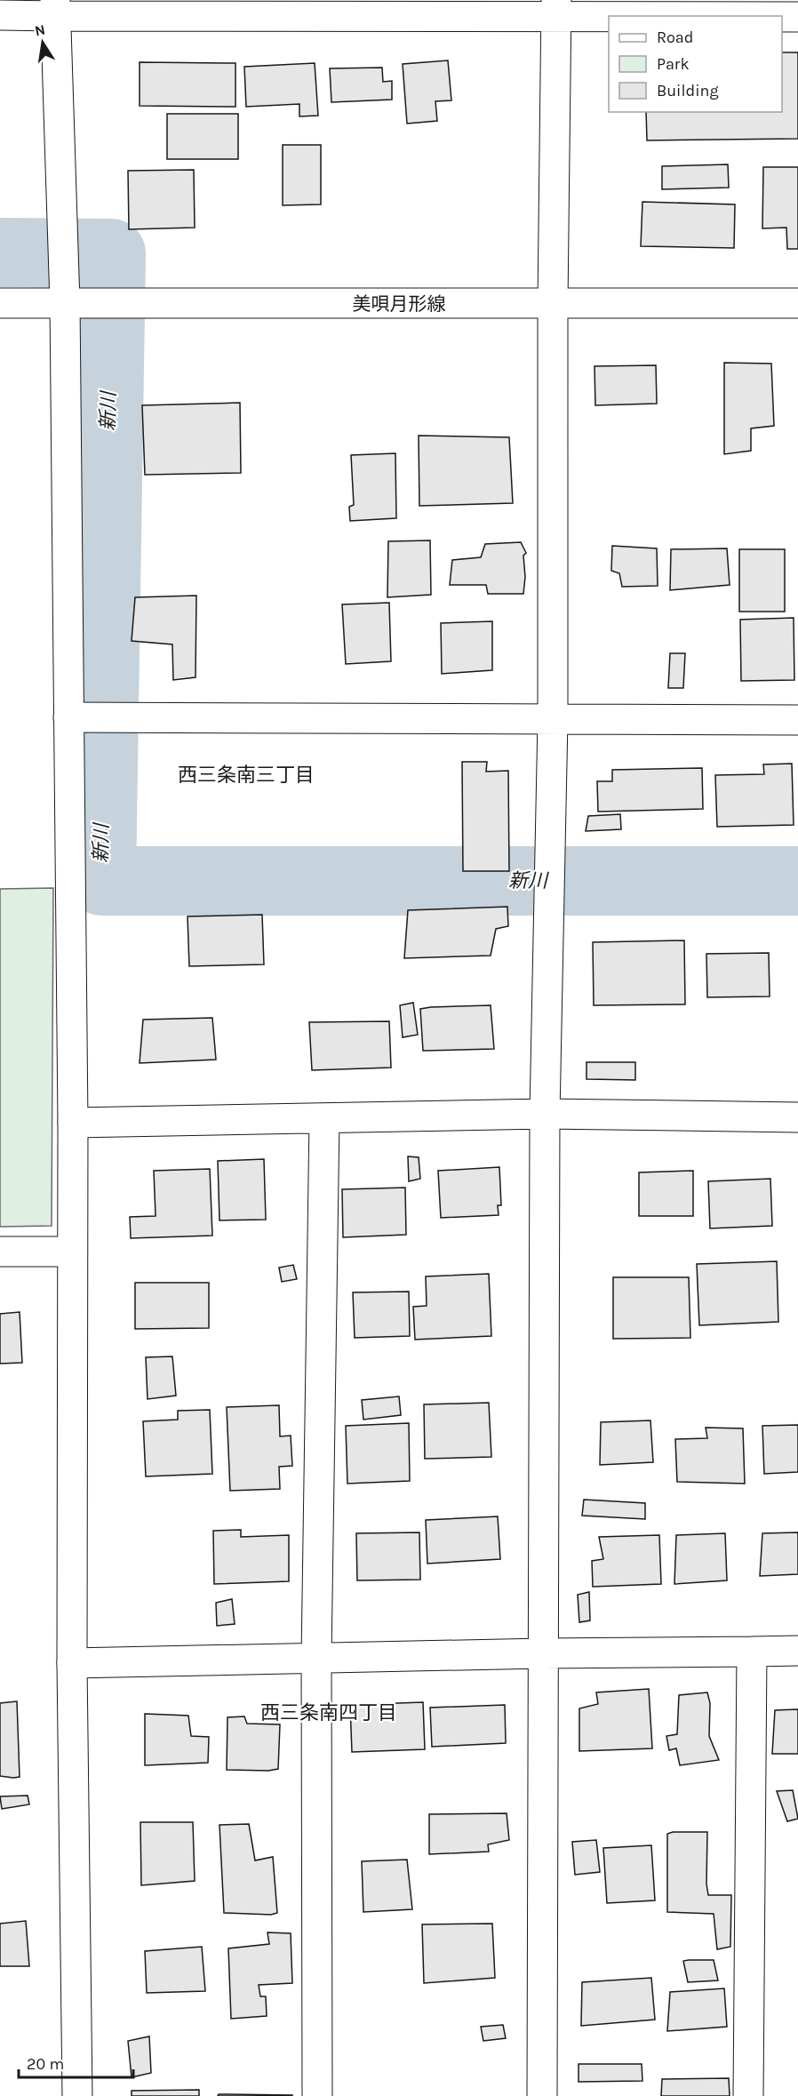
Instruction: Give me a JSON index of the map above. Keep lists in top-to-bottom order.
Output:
{
  "streets": {
    "street": ["美唄月形線"]
  },
  "districts": ["西三条南三丁目", "西三条南四丁目"],
  "water": ["新川"],
  "legend": ["Road", "Park", "Building"],
  "scale_bar": "20 m",
  "north": "top"
}
